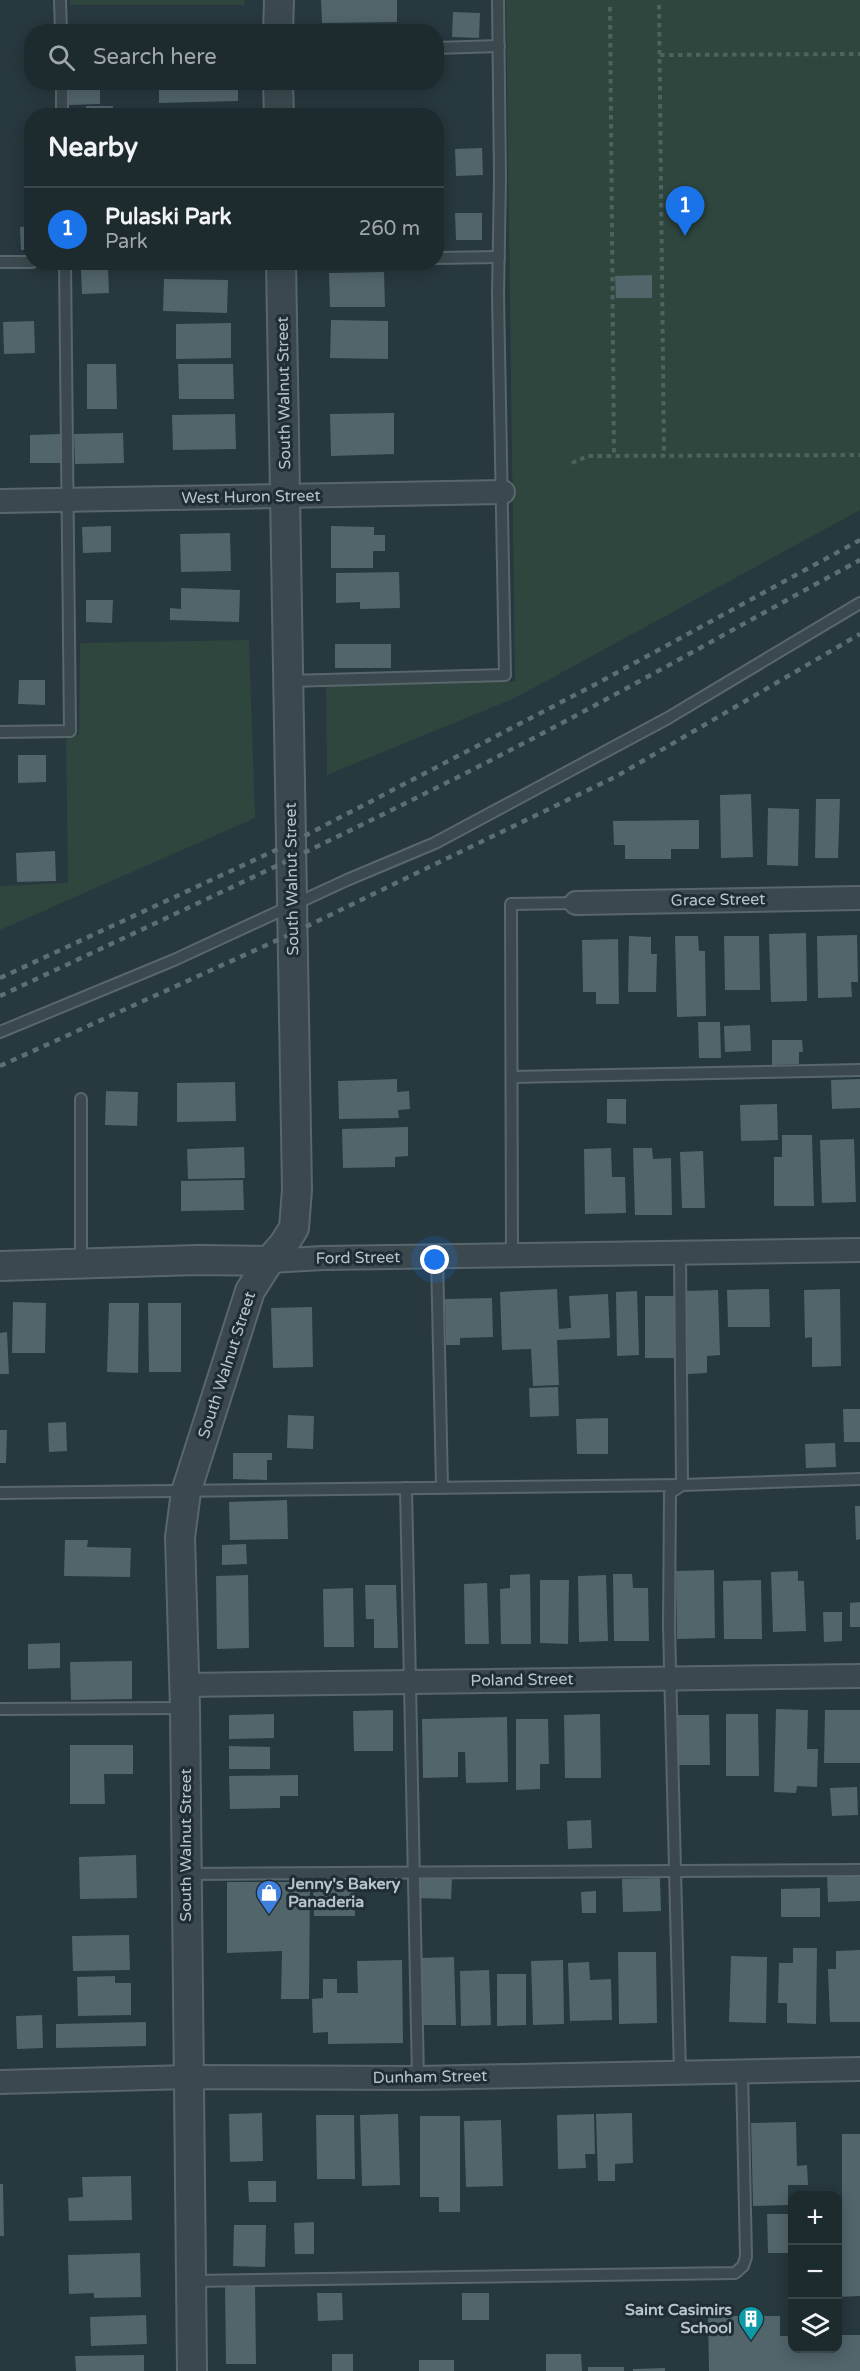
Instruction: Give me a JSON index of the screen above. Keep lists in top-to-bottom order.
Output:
{
  "streets": {
    "street": [
      "South Walnut Street",
      "West Huron Street",
      "Grace Street",
      "Ford Street",
      "Poland Street",
      "Dunham Street"
    ]
  },
  "crossings": [
    ["South Walnut Street", "West Huron Street"],
    ["South Walnut Street", "Ford Street"],
    ["South Walnut Street", "Poland Street"],
    ["South Walnut Street", "Dunham Street"]
  ],
  "places": {
    "shop": ["Jenny's Bakery Panaderia"],
    "building": ["Saint Casimirs School"]
  },
  "page": {
    "search": "Search here",
    "heading": "Nearby",
    "pins": "1",
    "list": [
      {
        "mark": "1",
        "name": "Pulaski Park",
        "note": "Park",
        "value": "260 m"
      }
    ],
    "map_buttons": ["+", "−"]
  }
}
